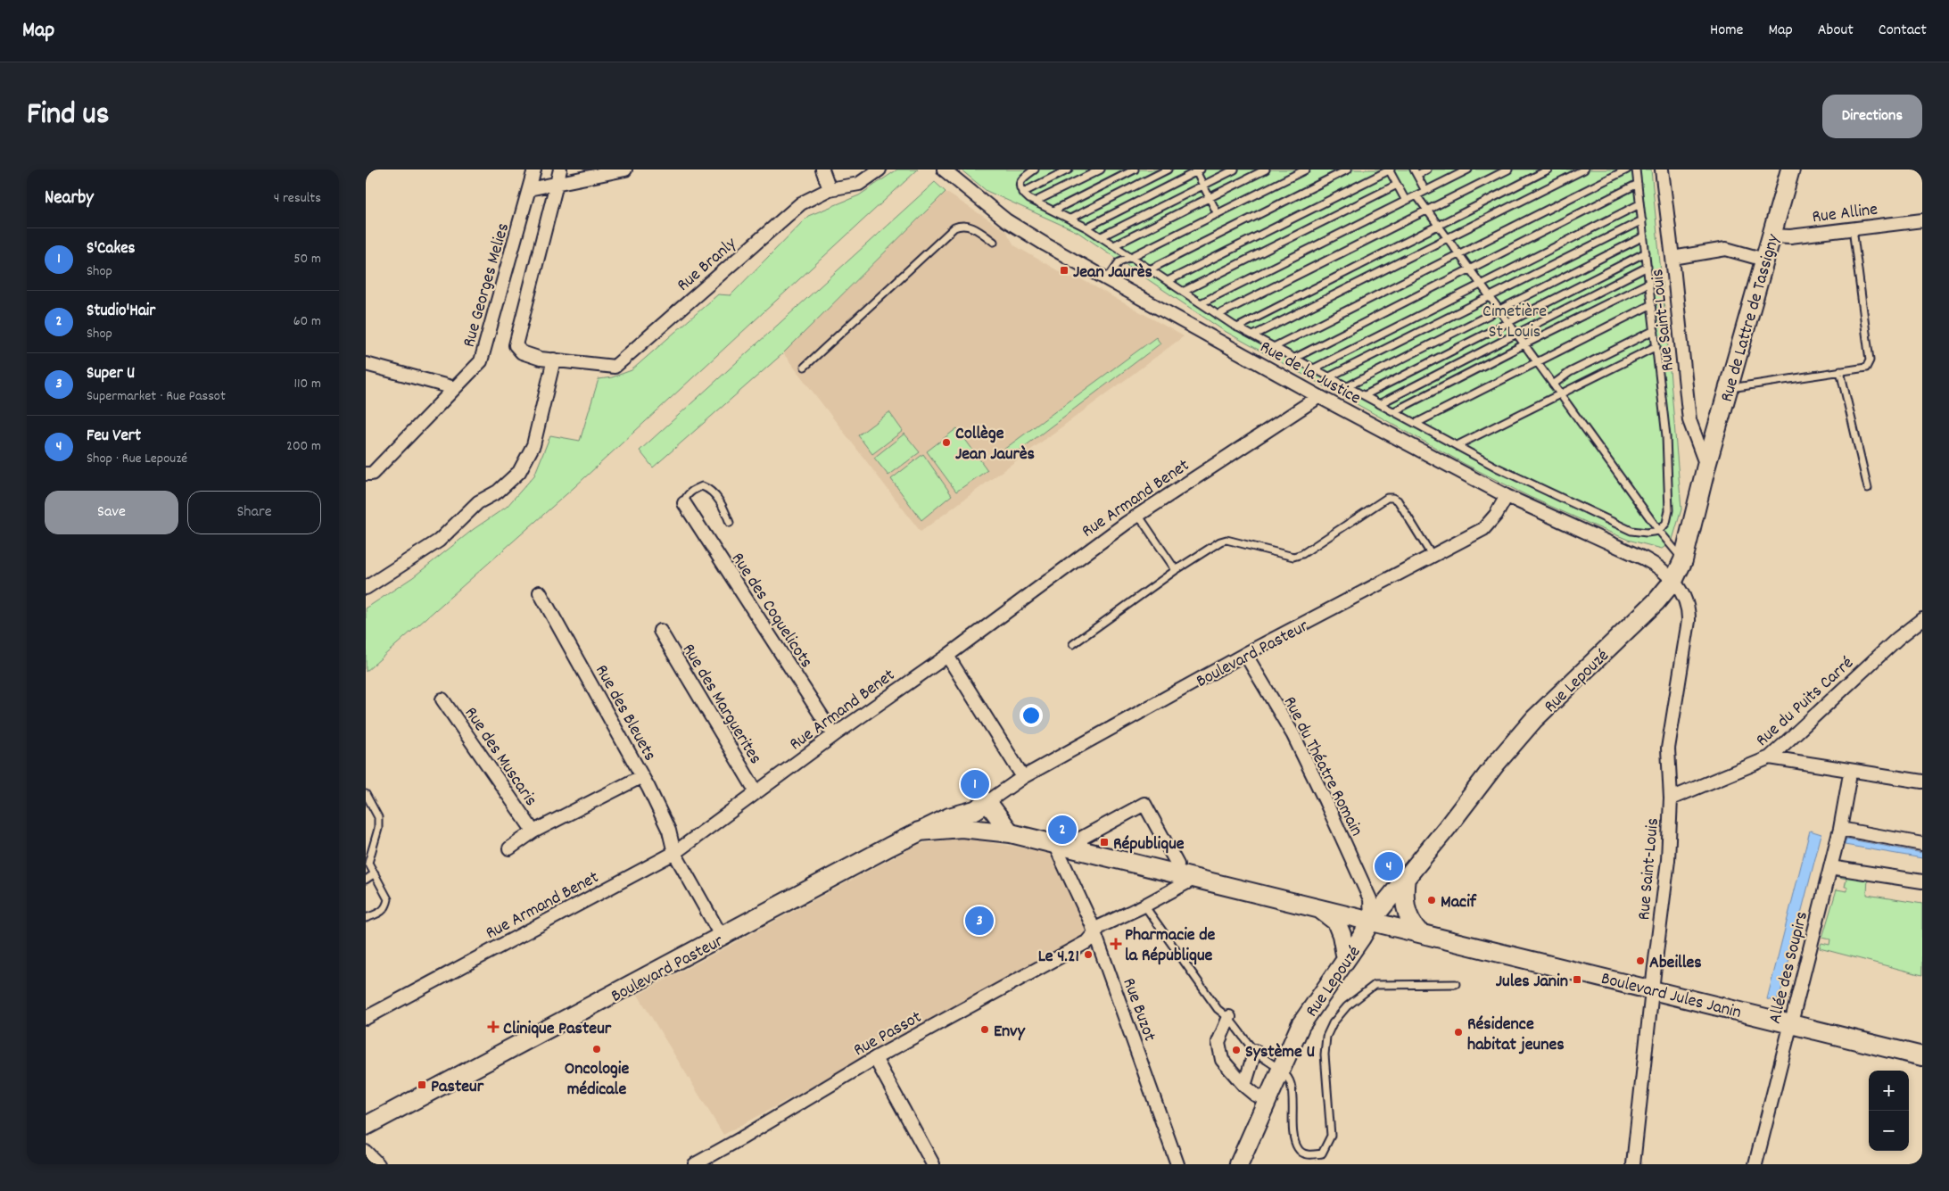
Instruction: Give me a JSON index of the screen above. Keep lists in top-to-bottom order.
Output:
{
  "streets": {
    "main road": [
      "Rue de Lattre de Tassigny",
      "Boulevard Pasteur",
      "Rue Lepouzé",
      "Boulevard Jules Janin"
    ],
    "street": [
      "Rue Alline",
      "Rue Branly",
      "Rue Georges Melies",
      "Rue Saint-Louis",
      "Rue de la Justice",
      "Rue Armand Benet",
      "Rue des Coquelicots",
      "Rue du Puits Carré",
      "Rue des Marguerites",
      "Rue des Bleuets",
      "Rue des Muscaris",
      "Rue du Théatre Romain",
      "Allée des Soupirs",
      "Rue Buzot",
      "Rue Passot"
    ]
  },
  "crossings": [
    ["Rue Alline", "Rue de Lattre de Tassigny"],
    ["Rue de Lattre de Tassigny", "Rue Saint-Louis"],
    ["Rue de Lattre de Tassigny", "Rue Lepouzé"],
    ["Rue Saint-Louis", "Rue de la Justice"],
    ["Rue Saint-Louis", "Rue Lepouzé"],
    ["Rue Saint-Louis", "Rue du Puits Carré"],
    ["Rue Saint-Louis", "Boulevard Jules Janin"],
    ["Rue de la Justice", "Rue Armand Benet"],
    ["Rue de la Justice", "Boulevard Pasteur"],
    ["Rue de la Justice", "Rue Lepouzé"],
    ["Rue Armand Benet", "Rue des Coquelicots"],
    ["Rue Armand Benet", "Rue des Marguerites"],
    ["Rue Armand Benet", "Rue des Bleuets"],
    ["Boulevard Pasteur", "Rue des Bleuets"],
    ["Boulevard Pasteur", "Rue du Théatre Romain"],
    ["Boulevard Pasteur", "Boulevard Jules Janin"],
    ["Rue Lepouzé", "Rue du Théatre Romain"],
    ["Rue Lepouzé", "Boulevard Jules Janin"],
    ["Rue des Bleuets", "Rue des Muscaris"],
    ["Rue du Théatre Romain", "Boulevard Jules Janin"],
    ["Allée des Soupirs", "Boulevard Jules Janin"],
    ["Boulevard Jules Janin", "Rue Buzot"],
    ["Boulevard Jules Janin", "Rue Passot"],
    ["Rue Buzot", "Rue Passot"]
  ],
  "parks": ["Cimetière St Louis"],
  "places": {
    "transit": [
      "Jean Jaurès",
      "République",
      "Jules Janin",
      "Pasteur"
    ],
    "other": [
      "Collège Jean Jaurès",
      "Macif",
      "Le 4.21",
      "Abeilles",
      "Envy",
      "Résidence habitat jeunes",
      "Oncologie médicale",
      "Système U"
    ],
    "health": ["Pharmacie de la République", "Clinique Pasteur"]
  },
  "page": {
    "header": "Map",
    "nav": [
      "Home",
      "Map",
      "About",
      "Contact"
    ],
    "title": "Find us",
    "buttons": [
      "Directions",
      ["Save", "Share"]
    ],
    "heading": ["Nearby", "4 results"],
    "list": [
      {
        "mark": "1",
        "name": "S'Cakes",
        "note": "Shop",
        "value": "50 m"
      },
      {
        "mark": "2",
        "name": "Studio'Hair",
        "note": "Shop",
        "value": "60 m"
      },
      {
        "mark": "3",
        "name": "Super U",
        "note": "Supermarket · Rue Passot",
        "value": "110 m"
      },
      {
        "mark": "4",
        "name": "Feu Vert",
        "note": "Shop · Rue Lepouzé",
        "value": "200 m"
      }
    ],
    "pins": [
      "1",
      "2",
      "4",
      "3"
    ],
    "map_buttons": ["+", "−"]
  }
}
